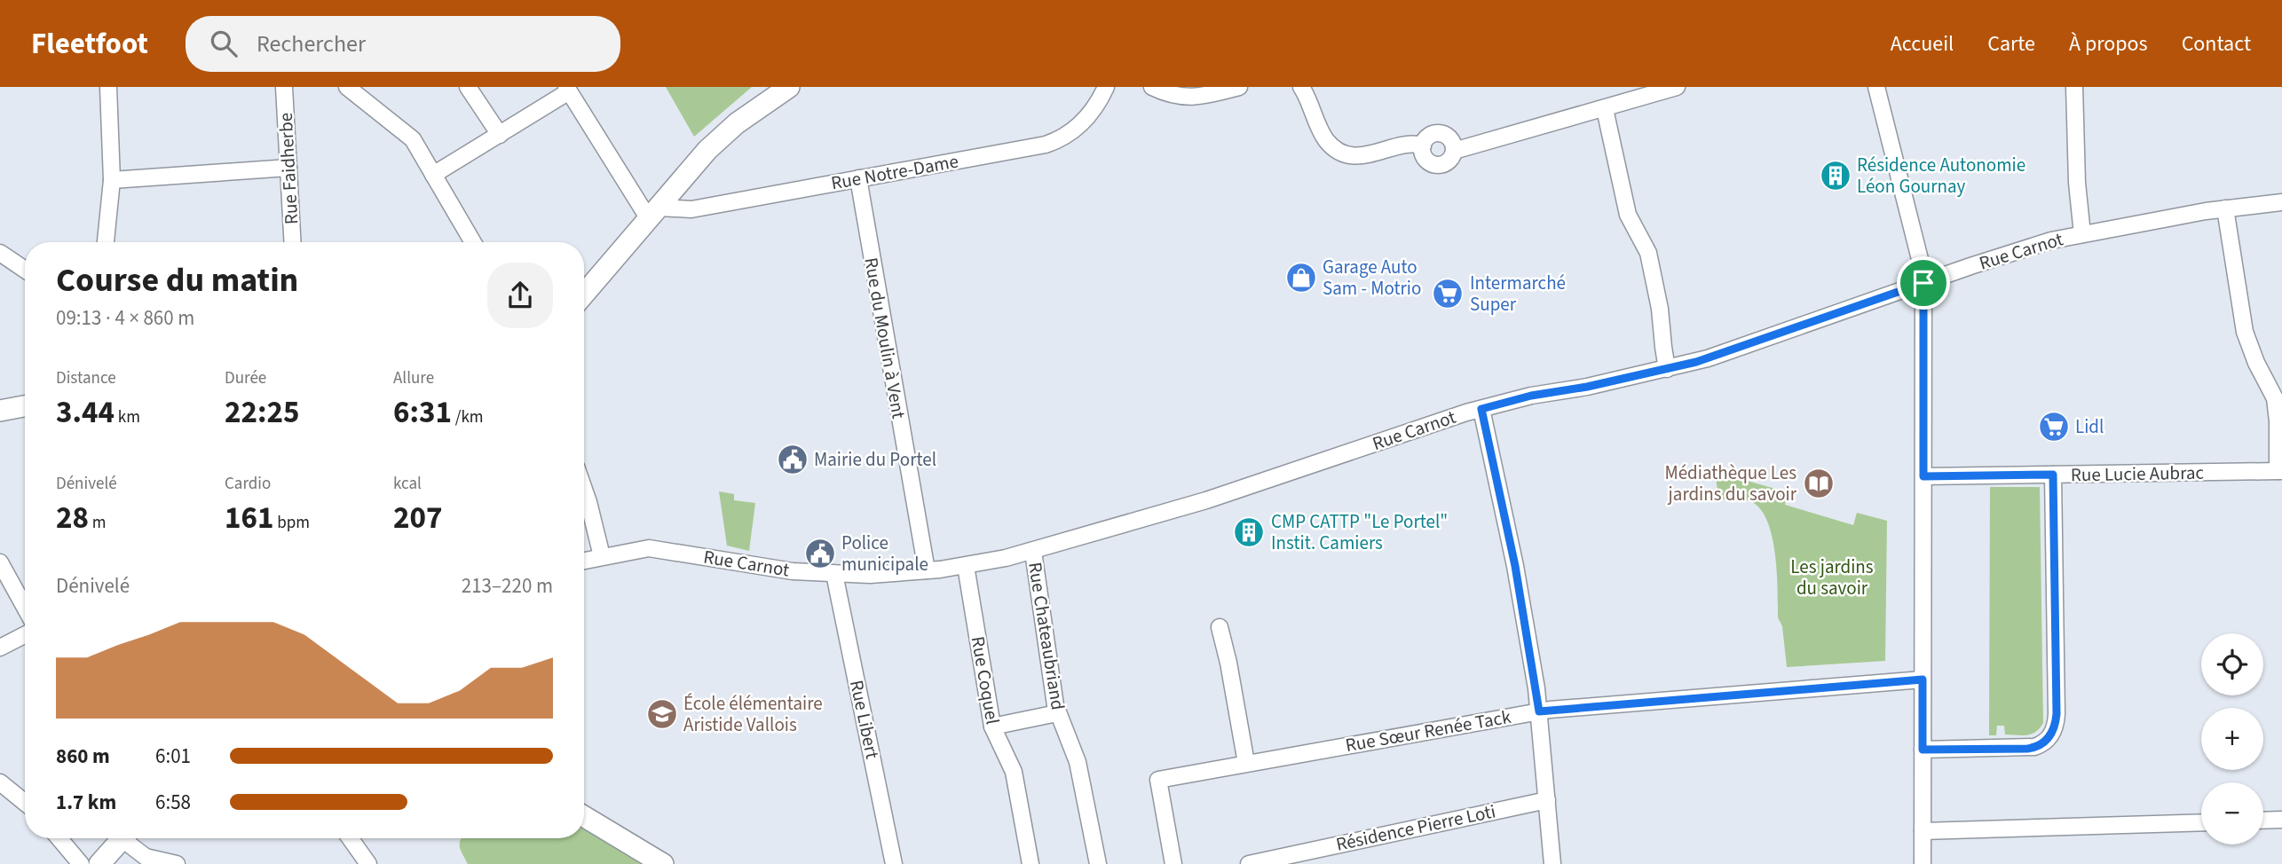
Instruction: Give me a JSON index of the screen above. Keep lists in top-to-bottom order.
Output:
{
  "streets": {
    "street": [
      "Rue Faidherbe",
      "Rue Notre-Dame",
      "Rue Carnot",
      "Rue du Moulin à Vent",
      "Rue Lucie Aubrac",
      "Rue Chateaubriand",
      "Rue Coquel",
      "Rue Libert",
      "Rue Sœur Renée Tack",
      "Résidence Pierre Loti"
    ]
  },
  "crossings": [
    ["Rue Notre-Dame", "Rue du Moulin à Vent"],
    ["Rue Carnot", "Rue du Moulin à Vent"],
    ["Rue Carnot", "Rue Chateaubriand"],
    ["Rue Carnot", "Rue Coquel"],
    ["Rue Carnot", "Rue Libert"]
  ],
  "parks": ["Les jardins du savoir"],
  "places": {
    "building": ["Résidence Autonomie Léon Gournay", "CMP CATTP \"Le Portel\" Instit. Camiers"],
    "shop": ["Garage Auto Sam - Motrio"],
    "supermarket": ["Intermarché Super", "Lidl"],
    "public building": ["Mairie du Portel", "Police municipale"],
    "library": ["Médiathèque Les jardins du savoir"],
    "school or university": ["École élémentaire Aristide Vallois"]
  },
  "page": {
    "header": "Fleetfoot",
    "search": "Rechercher",
    "nav": [
      "Accueil",
      "Carte",
      "À propos",
      "Contact"
    ],
    "heading": ["Course du matin", "09:13 · 4 × 860 m"],
    "stats": [
      ["Distance", "3.44 km"],
      ["Durée", "22:25"],
      ["Allure", "6:31 /km"],
      ["Dénivelé", "28 m"],
      ["Cardio", "161 bpm"],
      ["kcal", "207"]
    ],
    "chart": ["Dénivelé", "213–220 m"],
    "map_buttons": ["+", "−"],
    "list": [
      {
        "name": "860 m",
        "note": "6:01"
      },
      {
        "name": "1.7 km",
        "note": "6:58"
      }
    ]
  }
}
